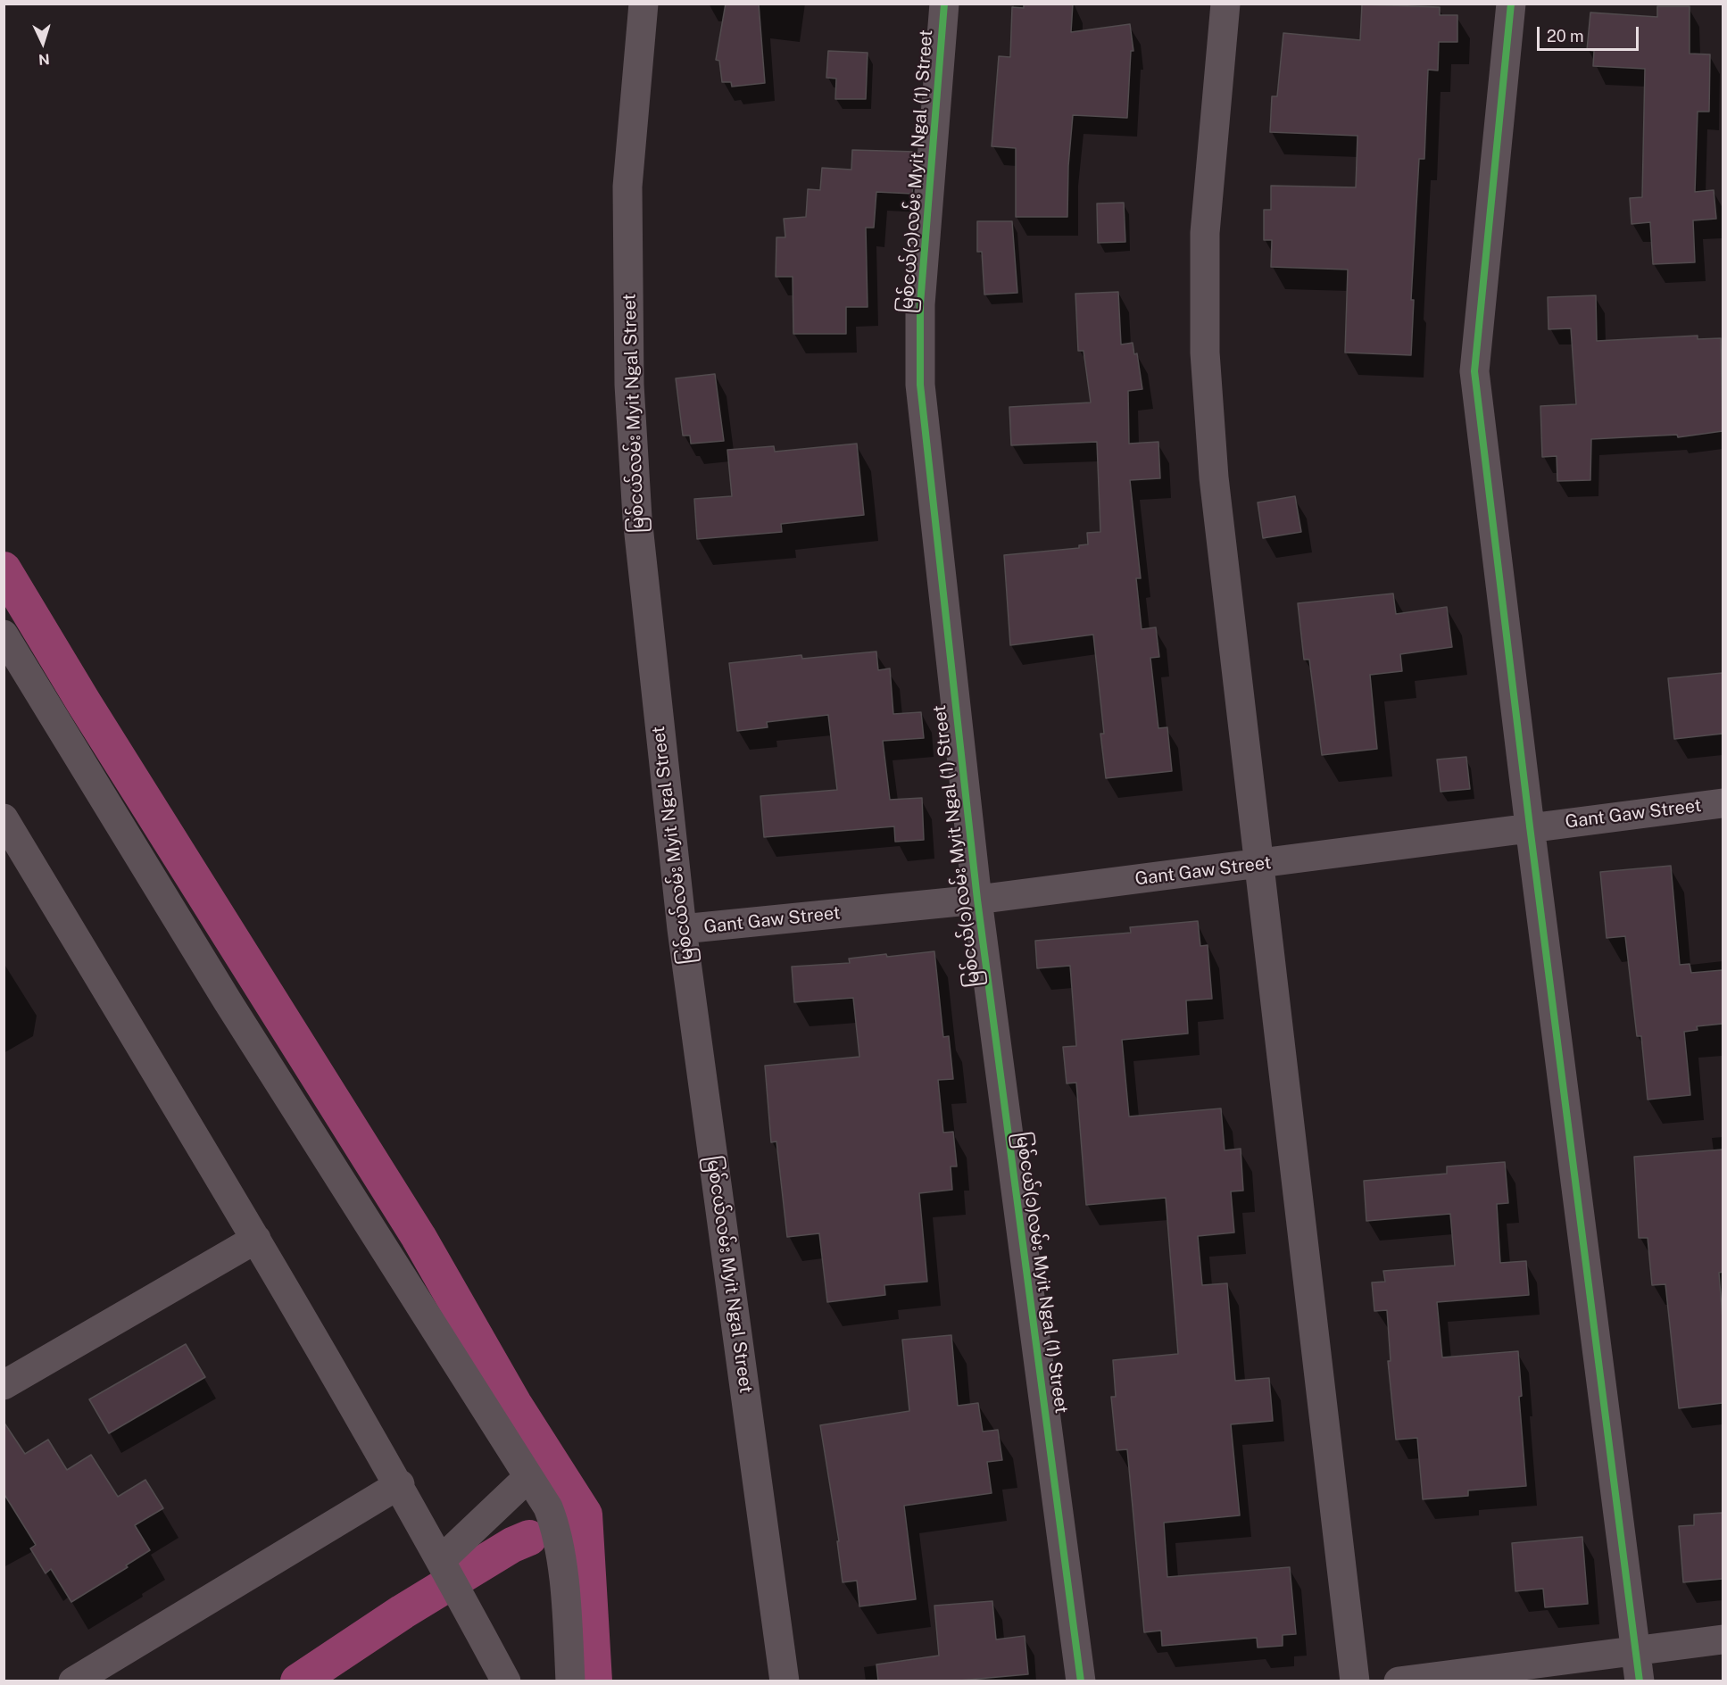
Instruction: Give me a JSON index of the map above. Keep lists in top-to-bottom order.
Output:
{
  "streets": {
    "street": ["မြစ်ငယ်(၁)လမ်း Myit Ngal (1) Street", "မြစ်ငယ်လမ်း Myit Ngal Street", "Gant Gaw Street"]
  },
  "crossings": [
    ["မြစ်ငယ်(၁)လမ်း Myit Ngal (1) Street", "Gant Gaw Street"],
    ["မြစ်ငယ်လမ်း Myit Ngal Street", "Gant Gaw Street"]
  ],
  "scale_bar": "20 m",
  "north": "bottom"
}
